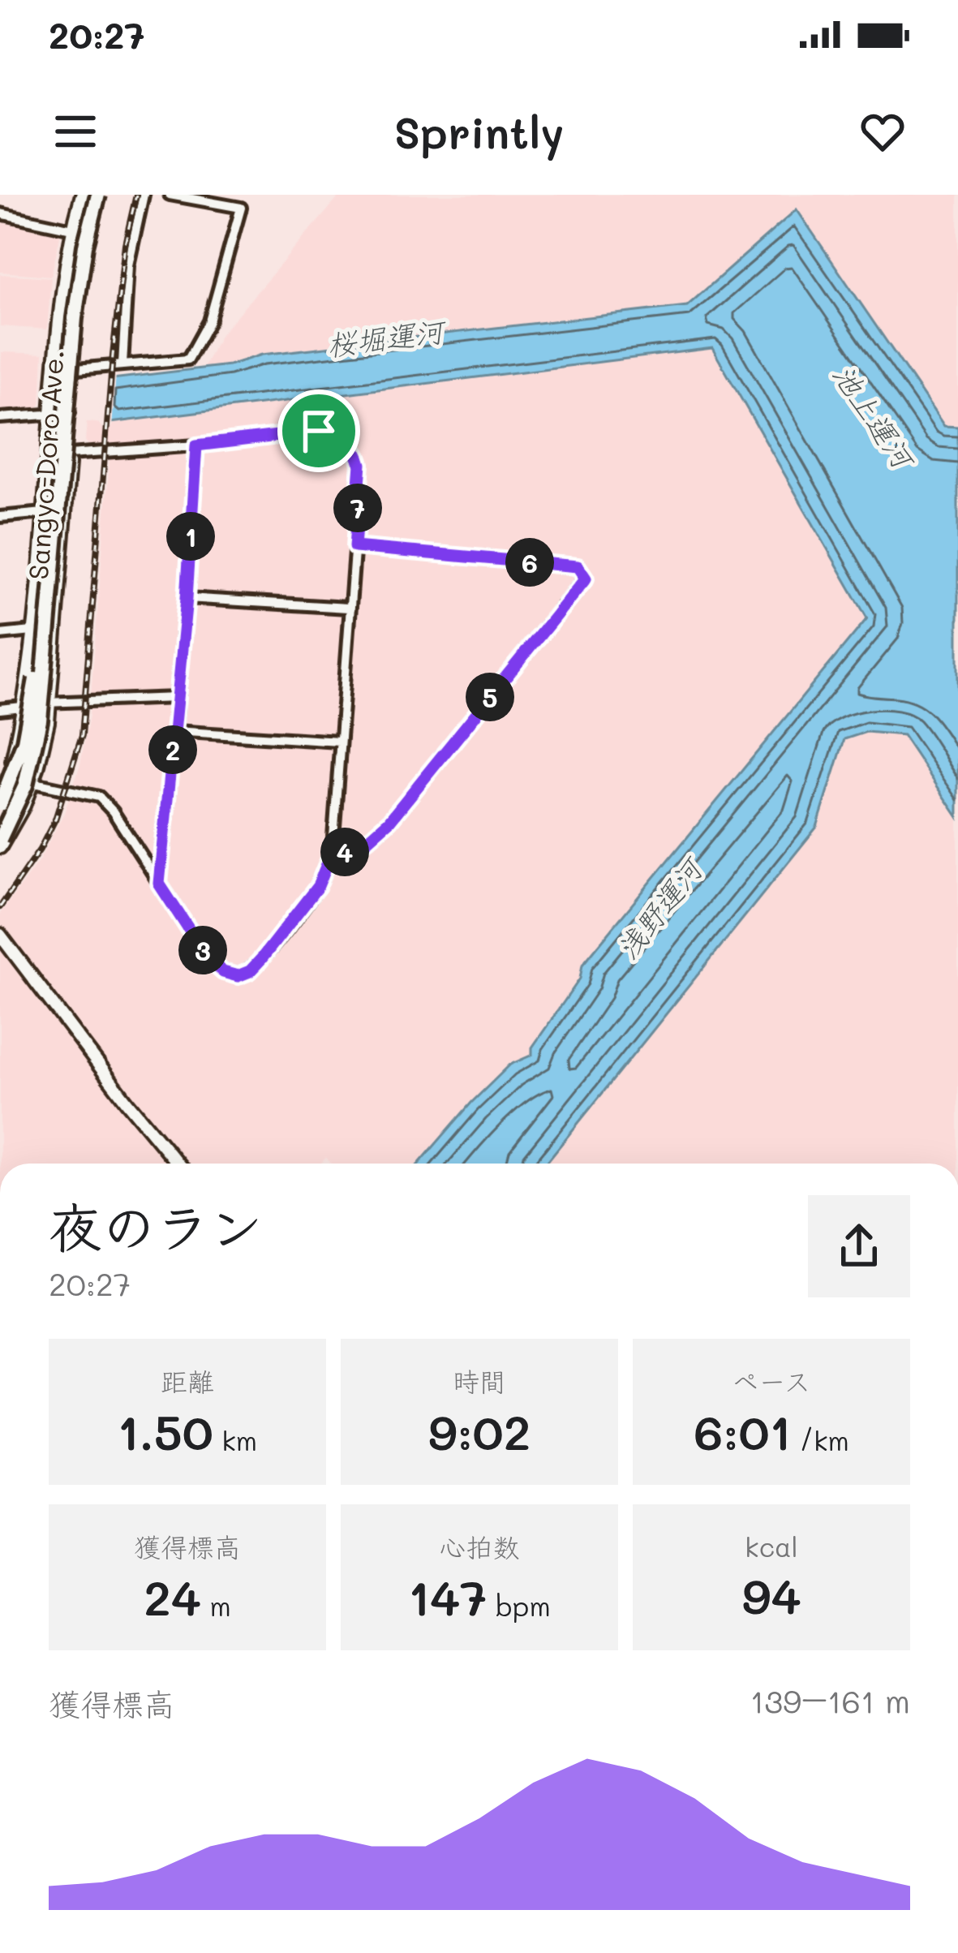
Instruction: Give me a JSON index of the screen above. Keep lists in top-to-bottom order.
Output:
{
  "streets": {
    "main road": ["Sangyo-Doro Ave."]
  },
  "water": ["桜堀運河", "池上運河", "浅野運河"],
  "page": {
    "status": "20:27",
    "header": "Sprintly",
    "pins": [
      "7",
      "1",
      "6",
      "5",
      "2",
      "4",
      "3"
    ],
    "heading": ["夜のラン", "20:27"],
    "stats": [
      ["距離", "1.50 km"],
      ["時間", "9:02"],
      ["ペース", "6:01 /km"],
      ["獲得標高", "24 m"],
      ["心拍数", "147 bpm"],
      ["kcal", "94"]
    ],
    "chart": ["獲得標高", "139–161 m"]
  }
}
